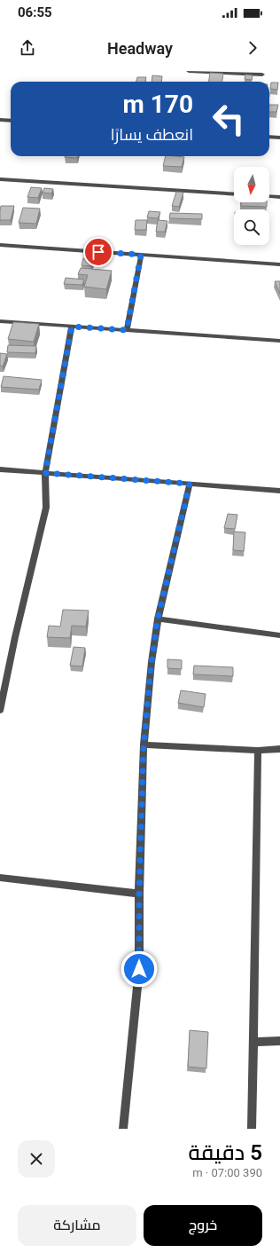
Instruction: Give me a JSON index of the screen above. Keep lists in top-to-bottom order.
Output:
{
  "north": "bottom",
  "page": {
    "status": "06:55",
    "header": "Headway",
    "turn": ["170 m", "انعطف يسارًا"],
    "heading": ["5 دقيقة", "390 m · 07:00"],
    "buttons": ["خروج", "مشاركة"]
  }
}
